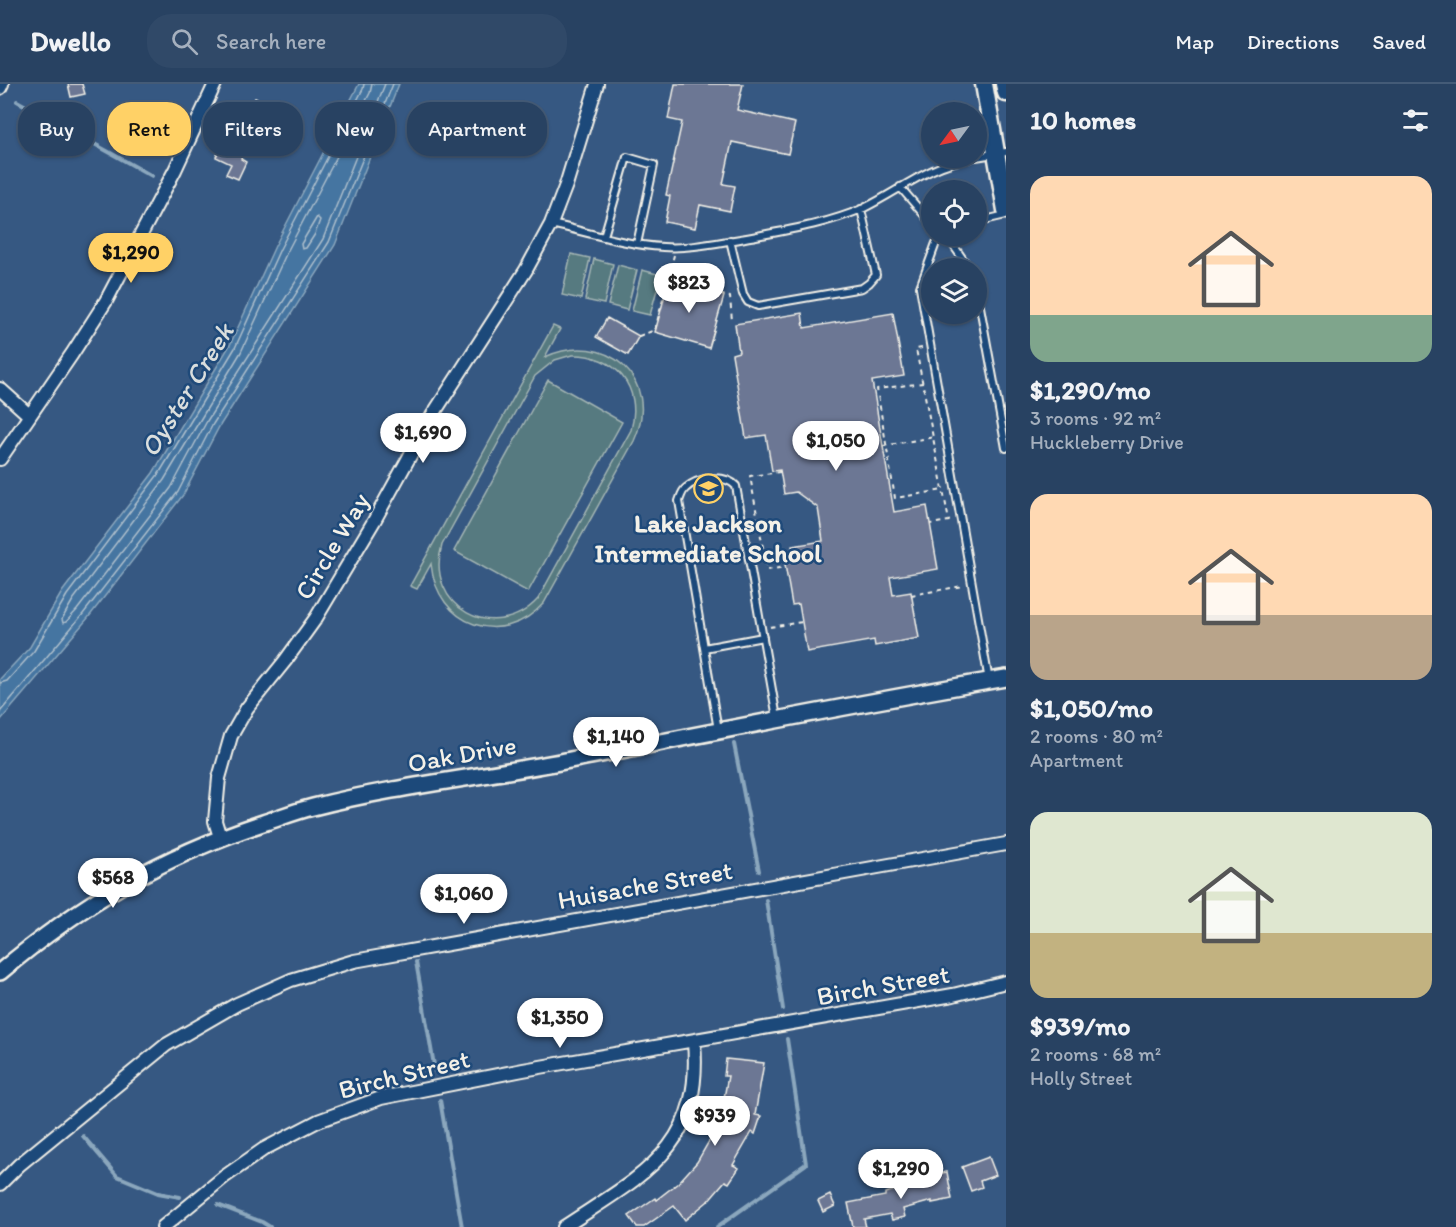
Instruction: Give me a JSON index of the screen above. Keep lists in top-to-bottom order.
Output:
{
  "streets": {
    "street": [
      "Circle Way",
      "Oak Drive",
      "Huisache Street",
      "Birch Street"
    ]
  },
  "crossings": [
    ["Circle Way", "Oak Drive"]
  ],
  "water": ["Oyster Creek"],
  "places": {
    "school or university": ["Lake Jackson Intermediate School"]
  },
  "north": "bottom left",
  "page": {
    "header": "Dwello",
    "search": "Search here",
    "nav": ["Map", "Directions", "Saved"],
    "heading": "10 homes",
    "chip": [
      "Buy",
      "Rent",
      "Filters",
      "New",
      "Apartment"
    ],
    "list": [
      {
        "name": "$1,290/mo",
        "note": "3 rooms · 92 m² · Huckleberry Drive"
      },
      {
        "name": "$1,050/mo",
        "note": "2 rooms · 80 m² · Apartment"
      },
      {
        "name": "$939/mo",
        "note": "2 rooms · 68 m² · Holly Street"
      }
    ],
    "price": [
      "$1,290",
      "$823",
      "$1,690",
      "$1,050",
      "$1,140",
      "$568",
      "$1,060",
      "$1,350",
      "$939",
      "$1,290"
    ]
  }
}
